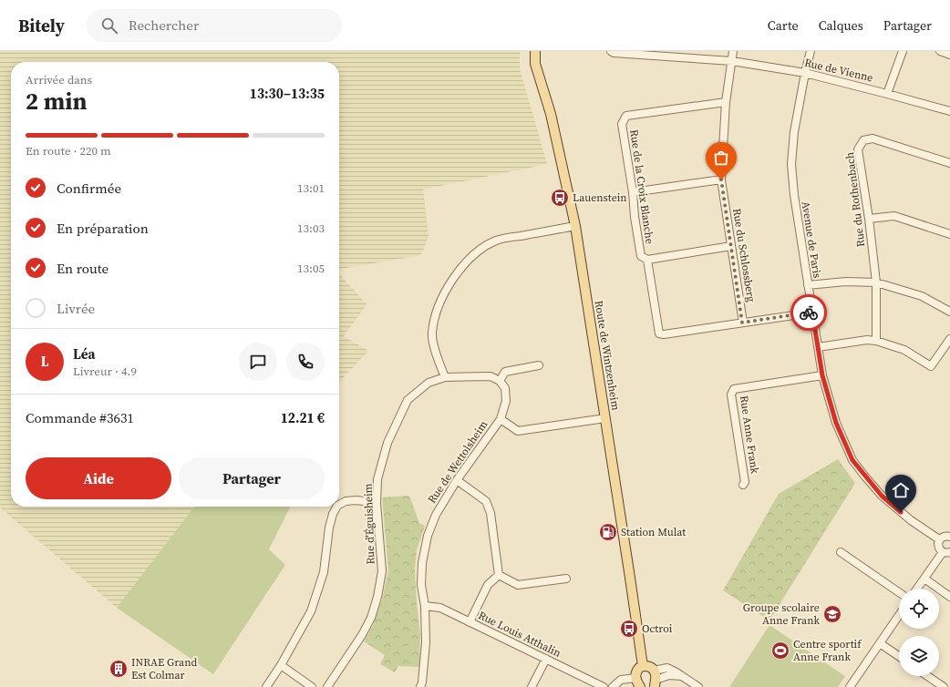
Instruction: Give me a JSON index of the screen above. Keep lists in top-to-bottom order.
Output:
{
  "streets": {
    "main road": ["Route de Wintzenheim"],
    "street": [
      "Rue de Vienne",
      "Rue de la Croix Blanche",
      "Rue du Rothenbach",
      "Avenue de Paris",
      "Rue du Schlossberg",
      "Rue Anne Frank",
      "Rue de Wettolsheim",
      "Rue d'Éguisheim",
      "Rue Louis Atthalin"
    ]
  },
  "crossings": [
    ["Rue de Vienne", "Avenue de Paris"],
    ["Rue de Vienne", "Rue du Schlossberg"],
    ["Rue de la Croix Blanche", "Avenue de Paris"],
    ["Rue de la Croix Blanche", "Rue du Schlossberg"],
    ["Avenue de Paris", "Rue Anne Frank"],
    ["Rue de Wettolsheim", "Rue Louis Atthalin"]
  ],
  "places": {
    "bus stop": ["Lauenstein", "Octroi"],
    "fuel station": ["Station Mulat"],
    "school or university": ["Groupe scolaire Anne Frank"],
    "sports": ["Centre sportif Anne Frank"],
    "building": ["INRAE Grand Est Colmar"]
  },
  "page": {
    "header": "Bitely",
    "search": "Rechercher",
    "nav": ["Carte", "Calques", "Partager"],
    "heading": ["2 min", "Arrivée dans", "13:30–13:35"],
    "panel": [
      "Léa",
      "Livreur · 4.9",
      "Commande #3631",
      "12.21 €"
    ],
    "bar": "En route · 220 m",
    "list": [
      ["Confirmée", "13:01"],
      ["En préparation", "13:03"],
      ["En route", "13:05"],
      "Livrée"
    ],
    "round": "L",
    "buttons": ["Aide", "Partager"]
  }
}
